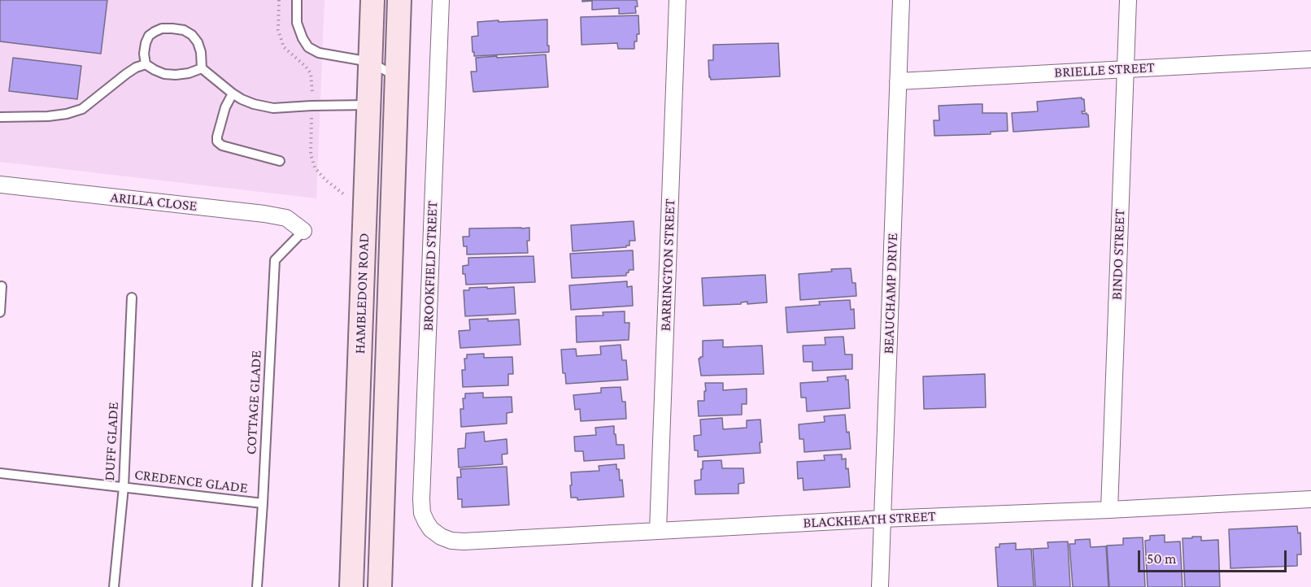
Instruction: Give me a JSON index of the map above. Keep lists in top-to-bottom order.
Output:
{
  "streets": {
    "main road": ["HAMBLEDON ROAD"],
    "street": [
      "BRIELLE STREET",
      "ARILLA CLOSE",
      "BINDO STREET",
      "BARRINGTON STREET",
      "BROOKFIELD STREET",
      "BEAUCHAMP DRIVE",
      "BLACKHEATH STREET"
    ],
    "lane": ["COTTAGE GLADE", "DUFF GLADE", "CREDENCE GLADE"]
  },
  "crossings": [
    ["BRIELLE STREET", "BINDO STREET"],
    ["BRIELLE STREET", "BEAUCHAMP DRIVE"],
    ["ARILLA CLOSE", "COTTAGE GLADE"],
    ["BINDO STREET", "BLACKHEATH STREET"],
    ["BARRINGTON STREET", "BLACKHEATH STREET"],
    ["BROOKFIELD STREET", "BLACKHEATH STREET"],
    ["BEAUCHAMP DRIVE", "BLACKHEATH STREET"],
    ["COTTAGE GLADE", "CREDENCE GLADE"],
    ["DUFF GLADE", "CREDENCE GLADE"]
  ],
  "scale_bar": "50 m"
}
